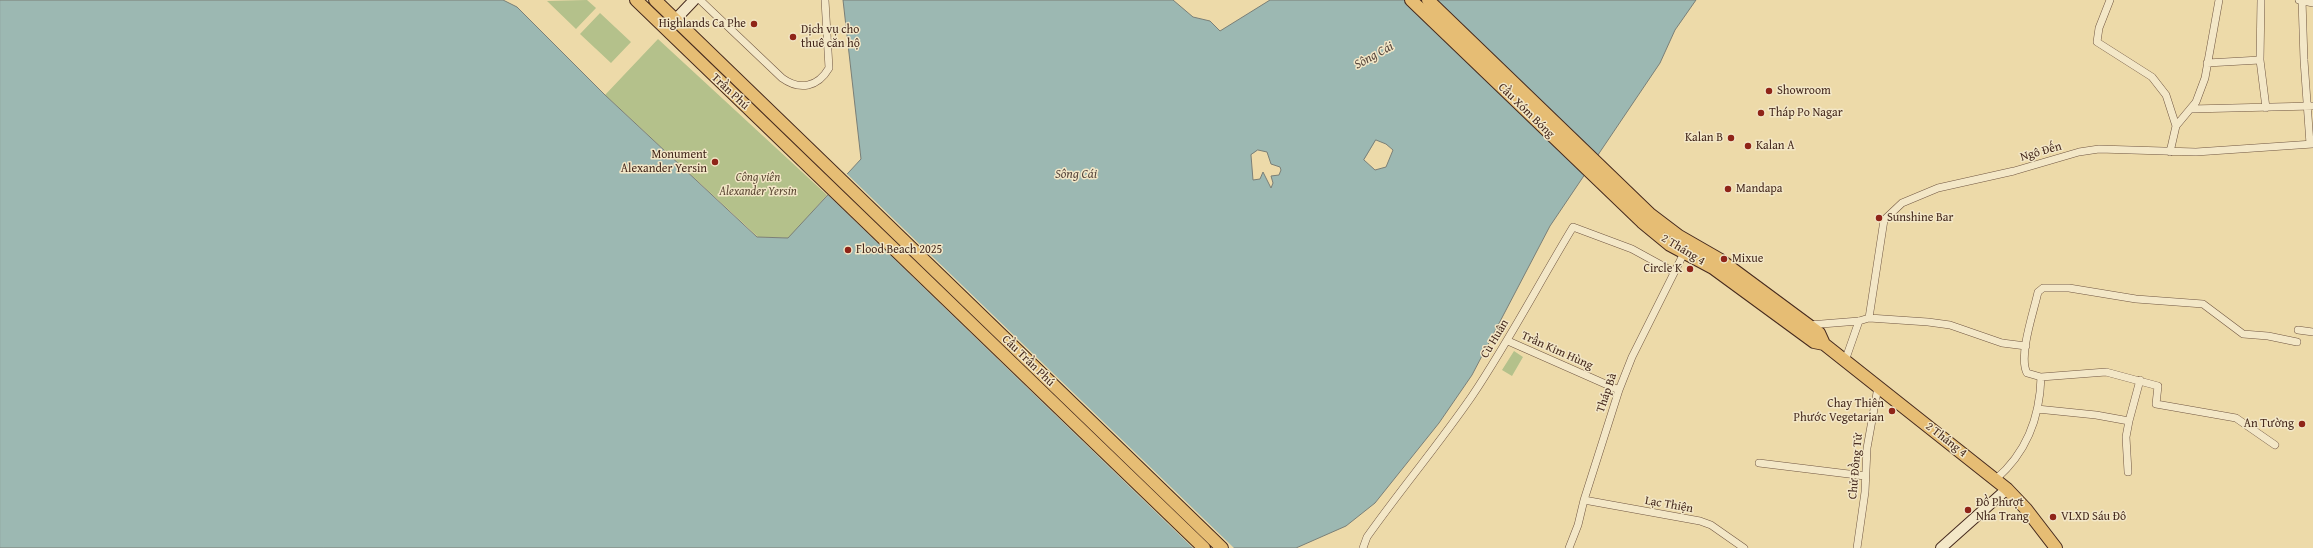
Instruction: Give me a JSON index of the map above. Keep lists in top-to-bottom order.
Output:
{
  "streets": {
    "main road": [
      "Trần Phú",
      "Cầu Xóm Bóng",
      "2 Tháng 4",
      "Cầu Trần Phú"
    ],
    "street": [
      "Ngô Đến",
      "Cù Huân",
      "Trần Kim Hùng",
      "Tháp Bà",
      "Chử Đồng Tử",
      "Lạc Thiện"
    ]
  },
  "crossings": [
    ["Trần Phú", "Cầu Trần Phú"],
    ["Cầu Xóm Bóng", "2 Tháng 4"],
    ["2 Tháng 4", "Tháp Bà"],
    ["2 Tháng 4", "Chử Đồng Tử"],
    ["Cù Huân", "Trần Kim Hùng"],
    ["Cù Huân", "Tháp Bà"],
    ["Trần Kim Hùng", "Tháp Bà"],
    ["Tháp Bà", "Lạc Thiện"]
  ],
  "water": ["Sông Cái"],
  "parks": ["Công viên Alexander Yersin"],
  "places": [
    "Highlands Ca Phe",
    "Dịch vụ cho thuê căn hộ",
    "Showroom",
    "Tháp Po Nagar",
    "Kalan B",
    "Kalan A",
    "Monument Alexander Yersin",
    "Mandapa",
    "Sunshine Bar",
    "Flood Beach 2025",
    "Mixue",
    "Circle K",
    "Chay Thiên Phước Vegetarian",
    "An Tường",
    "Đồ Phượt Nha Trang",
    "VLXD Sáu Đô"
  ]
}
